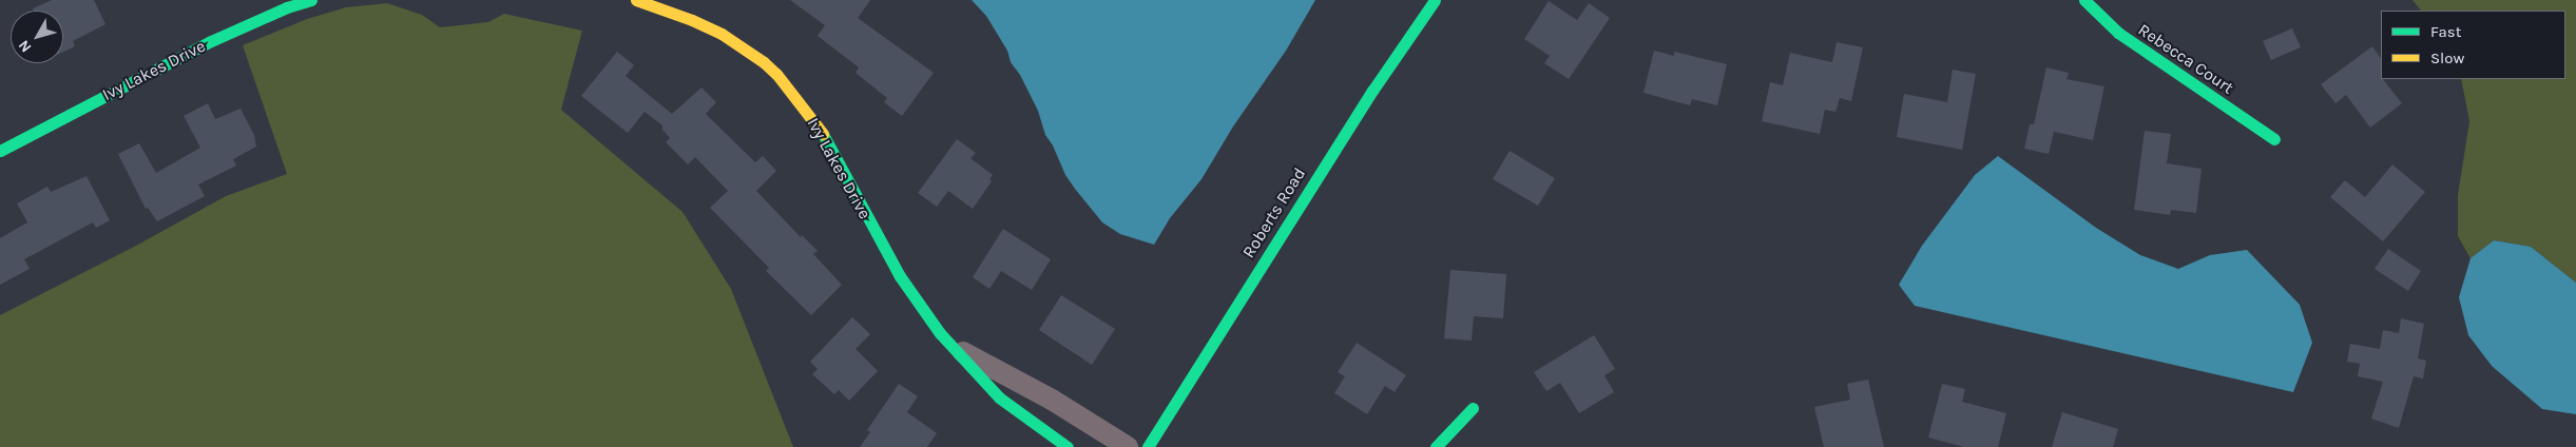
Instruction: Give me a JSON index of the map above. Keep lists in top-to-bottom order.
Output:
{
  "streets": {
    "street": ["Rebecca Court", "Ivy Lakes Drive", "Roberts Road"]
  },
  "legend": ["Fast", "Slow"],
  "north": "bottom left"
}
